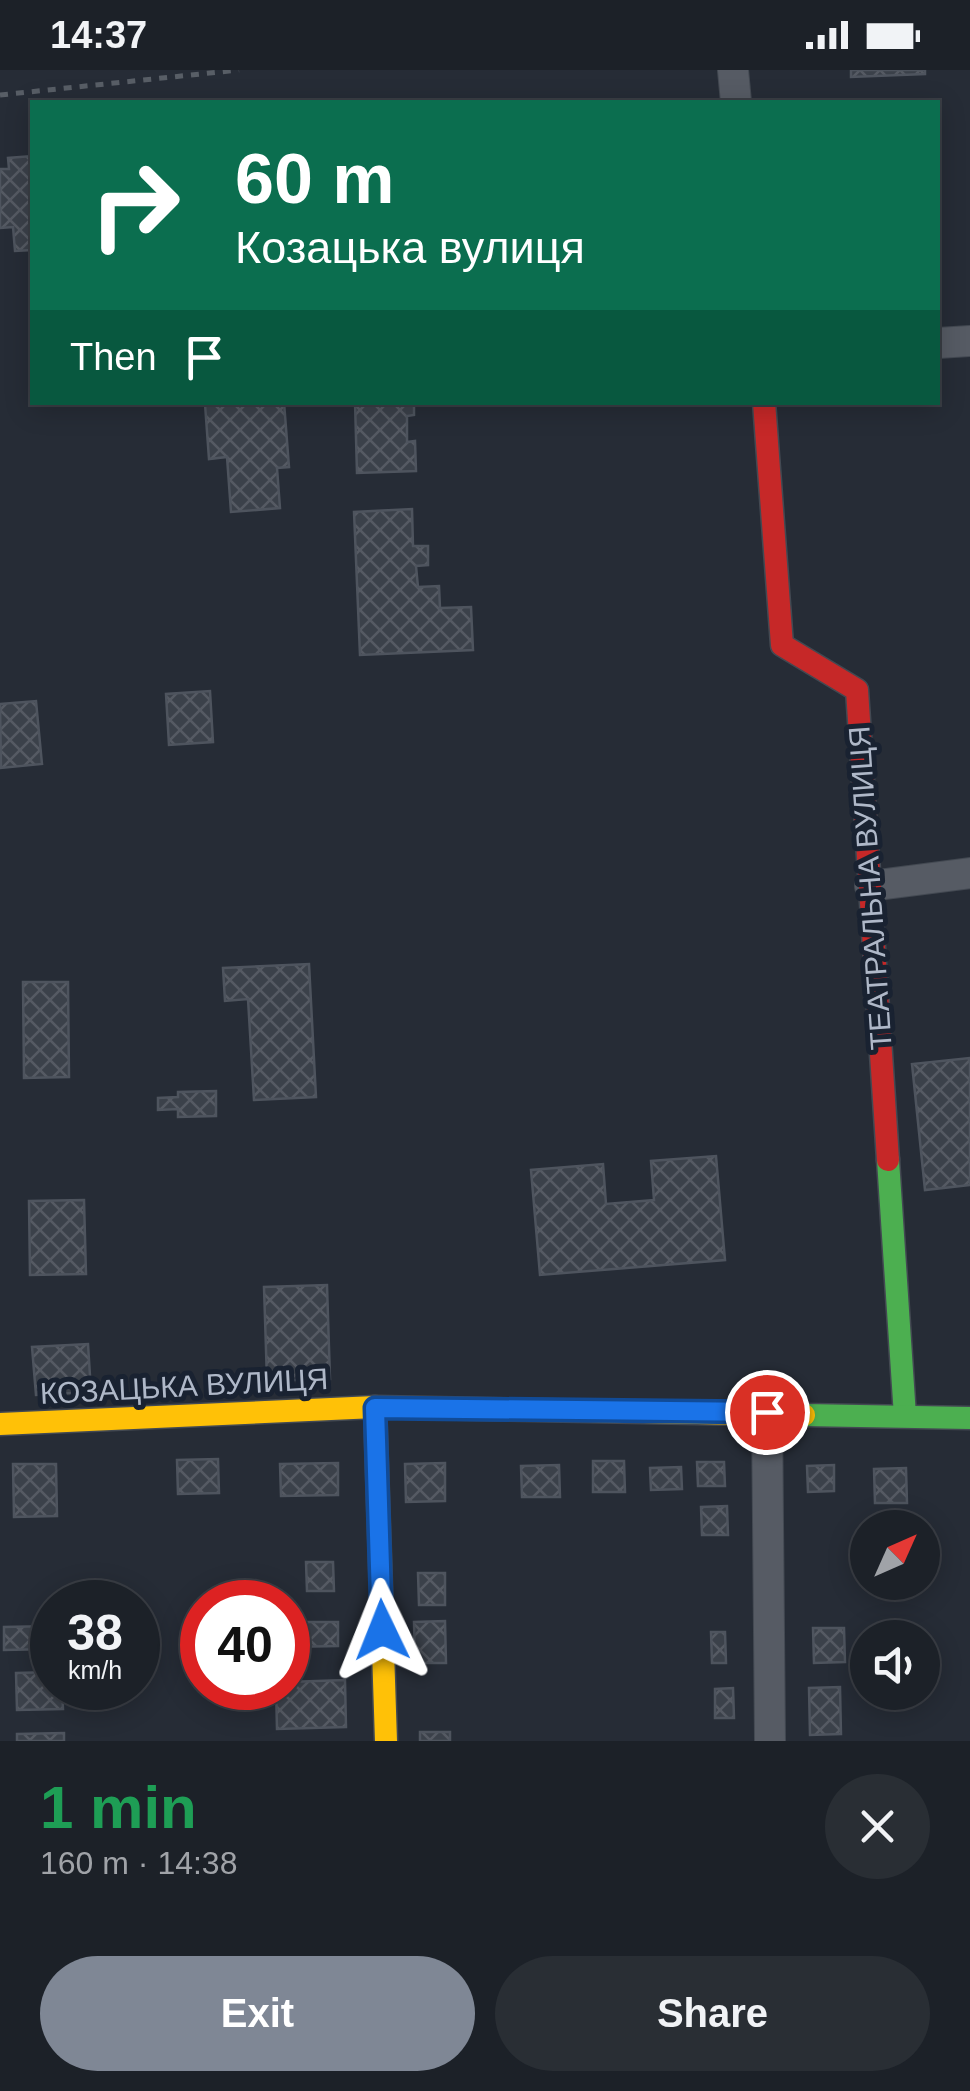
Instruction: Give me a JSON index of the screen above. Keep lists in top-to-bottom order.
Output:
{
  "streets": {
    "street": ["ТЕАТРАЛЬНА ВУЛИЦЯ", "КОЗАЦЬКА ВУЛИЦЯ"]
  },
  "crossings": [
    ["ТЕАТРАЛЬНА ВУЛИЦЯ", "КОЗАЦЬКА ВУЛИЦЯ"]
  ],
  "north": "top right",
  "page": {
    "status": "14:37",
    "turn": ["60 m", "Козацька вулиця"],
    "then": "Then",
    "speed": "38 km/h",
    "limit": "40",
    "heading": ["1 min", "160 m · 14:38"],
    "buttons": ["Exit", "Share"]
  }
}
